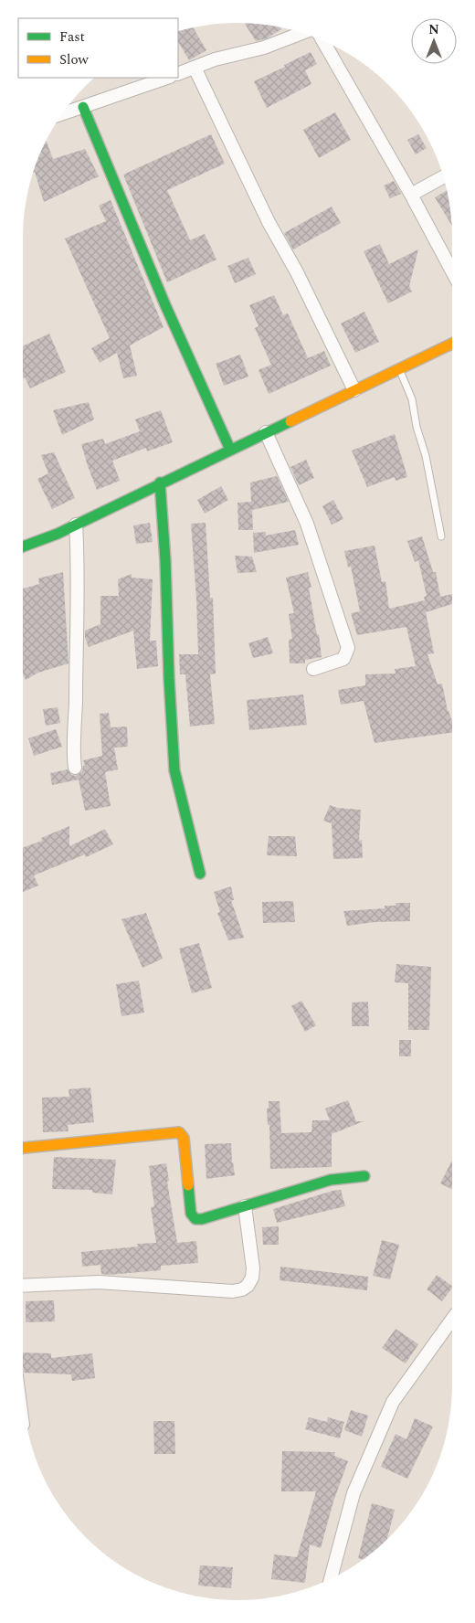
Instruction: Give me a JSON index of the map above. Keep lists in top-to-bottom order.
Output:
{
  "legend": ["Fast", "Slow"],
  "north": "top"
}
